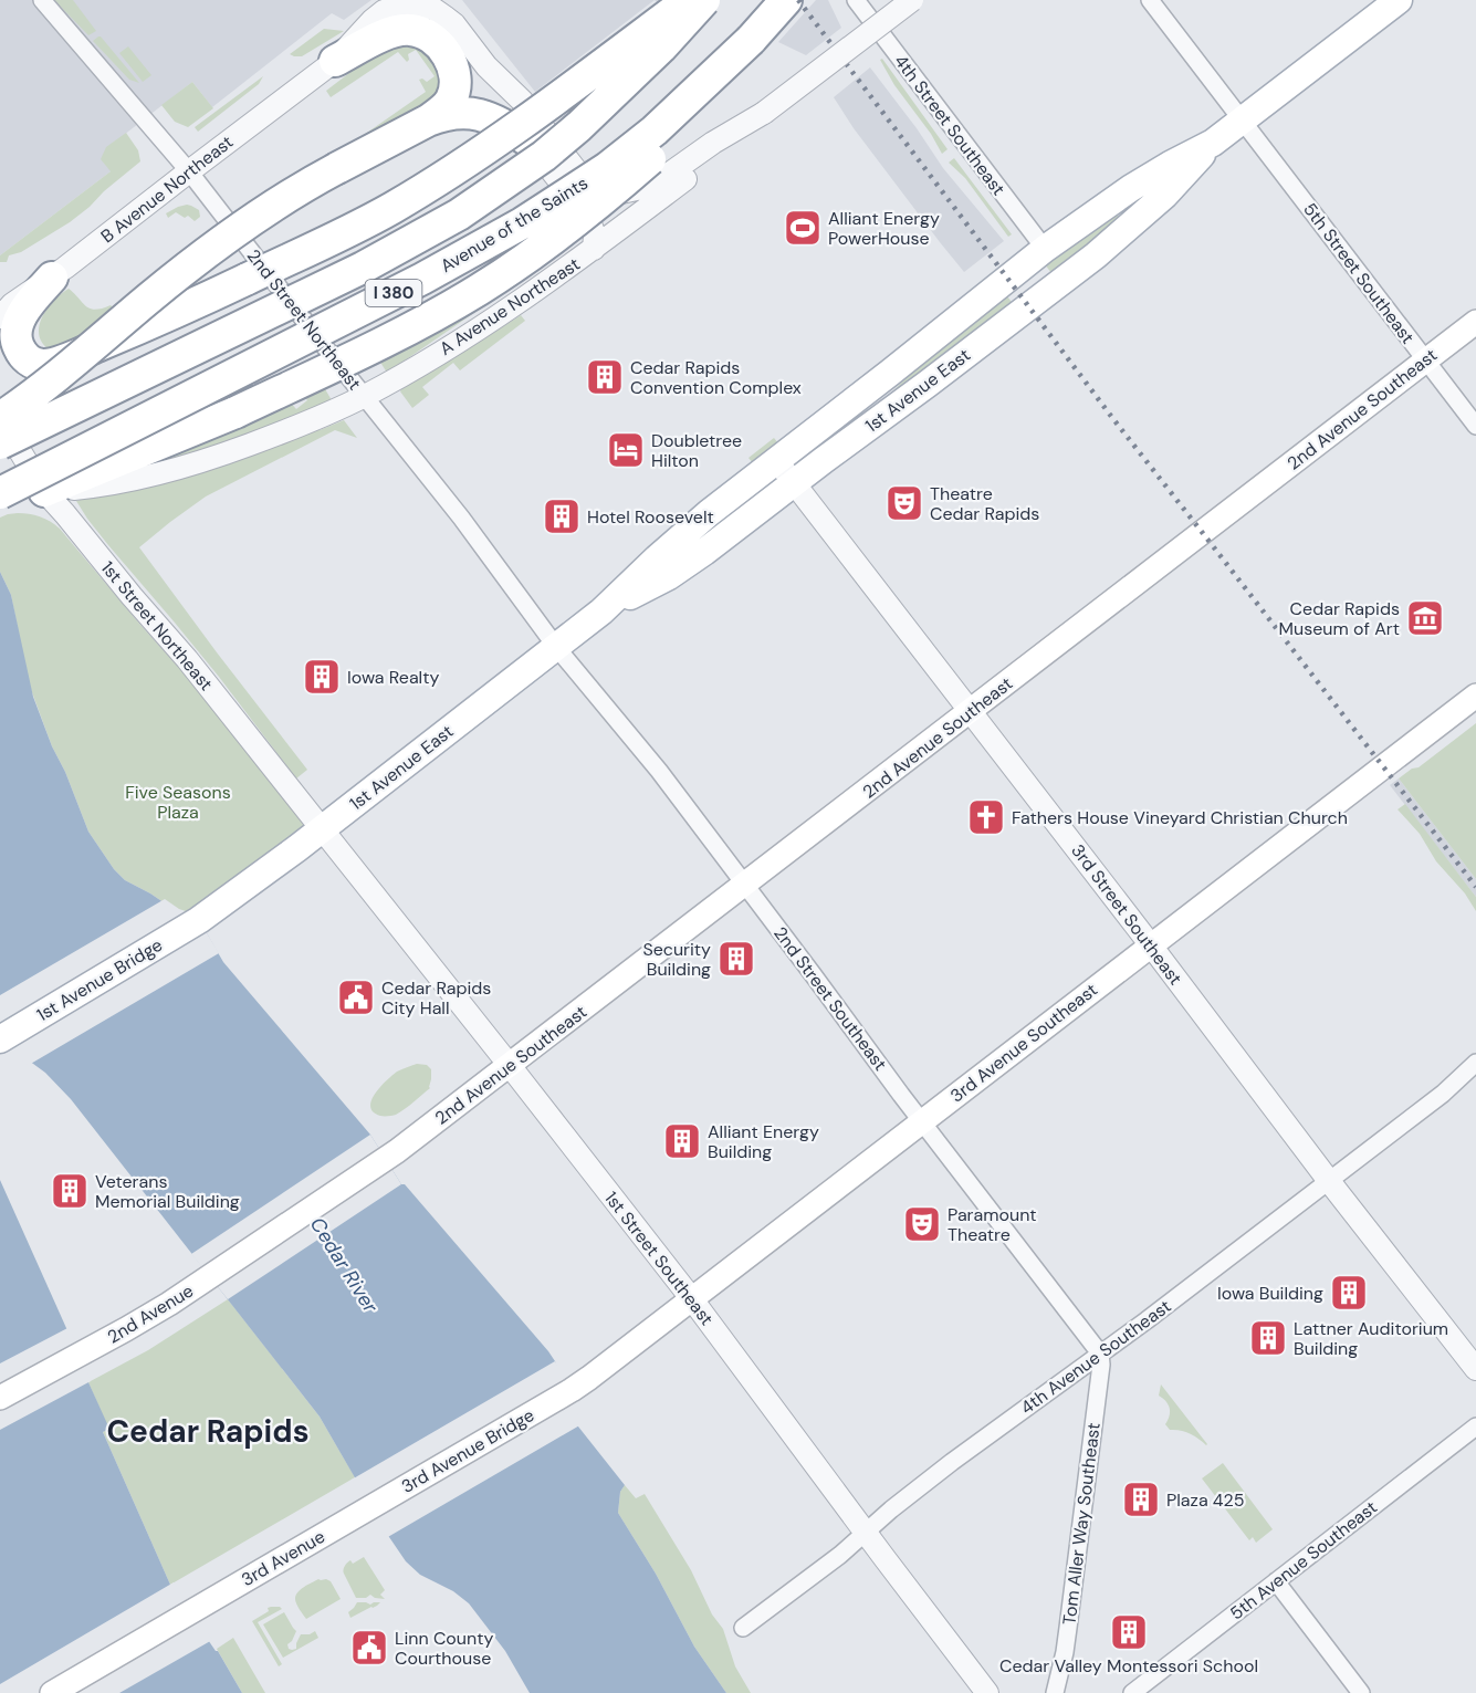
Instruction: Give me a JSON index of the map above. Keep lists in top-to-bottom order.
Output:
{
  "streets": {
    "highway": ["Avenue of the Saints", "I 380"],
    "main road": [
      "1st Avenue East",
      "2nd Avenue Southeast",
      "1st Avenue Bridge",
      "3rd Avenue Southeast",
      "2nd Avenue",
      "3rd Avenue Bridge",
      "3rd Avenue"
    ],
    "street": [
      "4th Street Southeast",
      "B Avenue Northeast",
      "5th Street Southeast",
      "A Avenue Northeast",
      "2nd Street Northeast",
      "1st Street Northeast",
      "3rd Street Southeast",
      "2nd Street Southeast",
      "1st Street Southeast",
      "4th Avenue Southeast",
      "Tom Aller Way Southeast",
      "5th Avenue Southeast"
    ]
  },
  "crossings": [
    ["4th Street Southeast", "1st Avenue East"],
    ["B Avenue Northeast", "2nd Street Northeast"],
    ["Avenue of the Saints", "I 380"],
    ["5th Street Southeast", "1st Avenue East"],
    ["5th Street Southeast", "2nd Avenue Southeast"],
    ["A Avenue Northeast", "2nd Street Northeast"],
    ["A Avenue Northeast", "1st Street Northeast"],
    ["2nd Street Northeast", "1st Avenue East"],
    ["2nd Street Northeast", "2nd Street Southeast"],
    ["1st Avenue East", "1st Street Northeast"],
    ["1st Avenue East", "3rd Street Southeast"],
    ["1st Avenue East", "1st Avenue Bridge"],
    ["1st Avenue East", "2nd Street Southeast"],
    ["1st Avenue East", "1st Street Southeast"],
    ["2nd Avenue Southeast", "3rd Street Southeast"],
    ["2nd Avenue Southeast", "2nd Street Southeast"],
    ["2nd Avenue Southeast", "1st Street Southeast"],
    ["2nd Avenue Southeast", "2nd Avenue"],
    ["1st Street Northeast", "1st Street Southeast"],
    ["3rd Street Southeast", "3rd Avenue Southeast"],
    ["3rd Street Southeast", "4th Avenue Southeast"],
    ["2nd Street Southeast", "3rd Avenue Southeast"],
    ["2nd Street Southeast", "4th Avenue Southeast"],
    ["2nd Street Southeast", "Tom Aller Way Southeast"],
    ["3rd Avenue Southeast", "1st Street Southeast"],
    ["3rd Avenue Southeast", "3rd Avenue Bridge"],
    ["1st Street Southeast", "4th Avenue Southeast"],
    ["4th Avenue Southeast", "Tom Aller Way Southeast"],
    ["3rd Avenue Bridge", "3rd Avenue"]
  ],
  "districts": ["Cedar Rapids"],
  "water": ["Cedar River"],
  "parks": ["Five Seasons Plaza"],
  "places": {
    "sports": ["Alliant Energy PowerHouse"],
    "building": [
      "Cedar Rapids Convention Complex",
      "Hotel Roosevelt",
      "Iowa Realty",
      "Security Building",
      "Alliant Energy Building",
      "Veterans Memorial Building",
      "Iowa Building",
      "Lattner Auditorium Building",
      "Plaza 425",
      "Cedar Valley Montessori School"
    ],
    "hotel": ["Doubletree Hilton"],
    "theatre": ["Theatre Cedar Rapids", "Paramount Theatre"],
    "museum": ["Cedar Rapids Museum of Art"],
    "church": ["Fathers House Vineyard Christian Church"],
    "public building": ["Cedar Rapids City Hall", "Linn County Courthouse"]
  }
}
